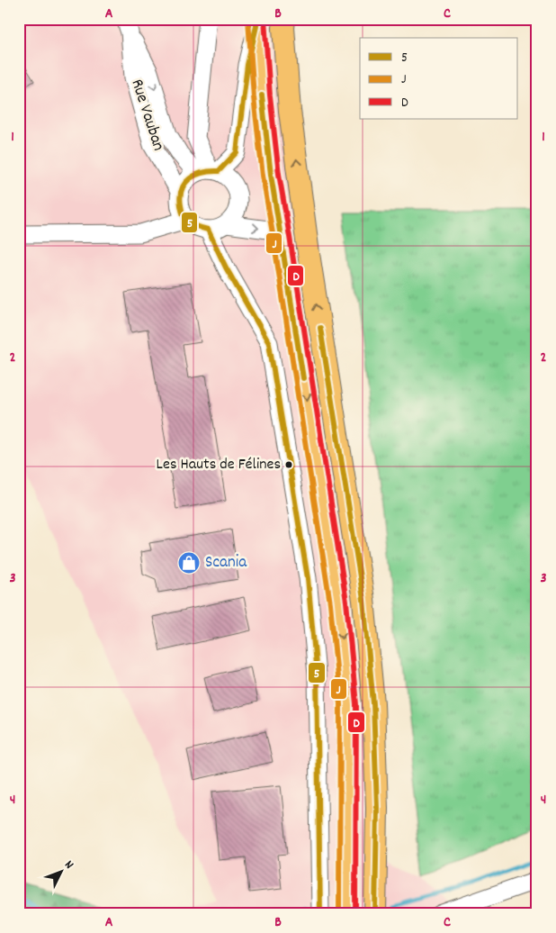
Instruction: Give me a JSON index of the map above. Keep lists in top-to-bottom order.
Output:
{
  "streets": {
    "street": ["Rue Vauban"]
  },
  "places": {
    "other": ["Les Hauts de Félines"],
    "shop": ["Scania"]
  },
  "lines": ["transit line 5", "transit line D", "transit line J"],
  "legend": ["5", "J", "D"],
  "north": "top right",
  "grid": {
    "columns": ["A", "B", "C"],
    "rows": [
      "1",
      "2",
      "3",
      "4"
    ]
  }
}
